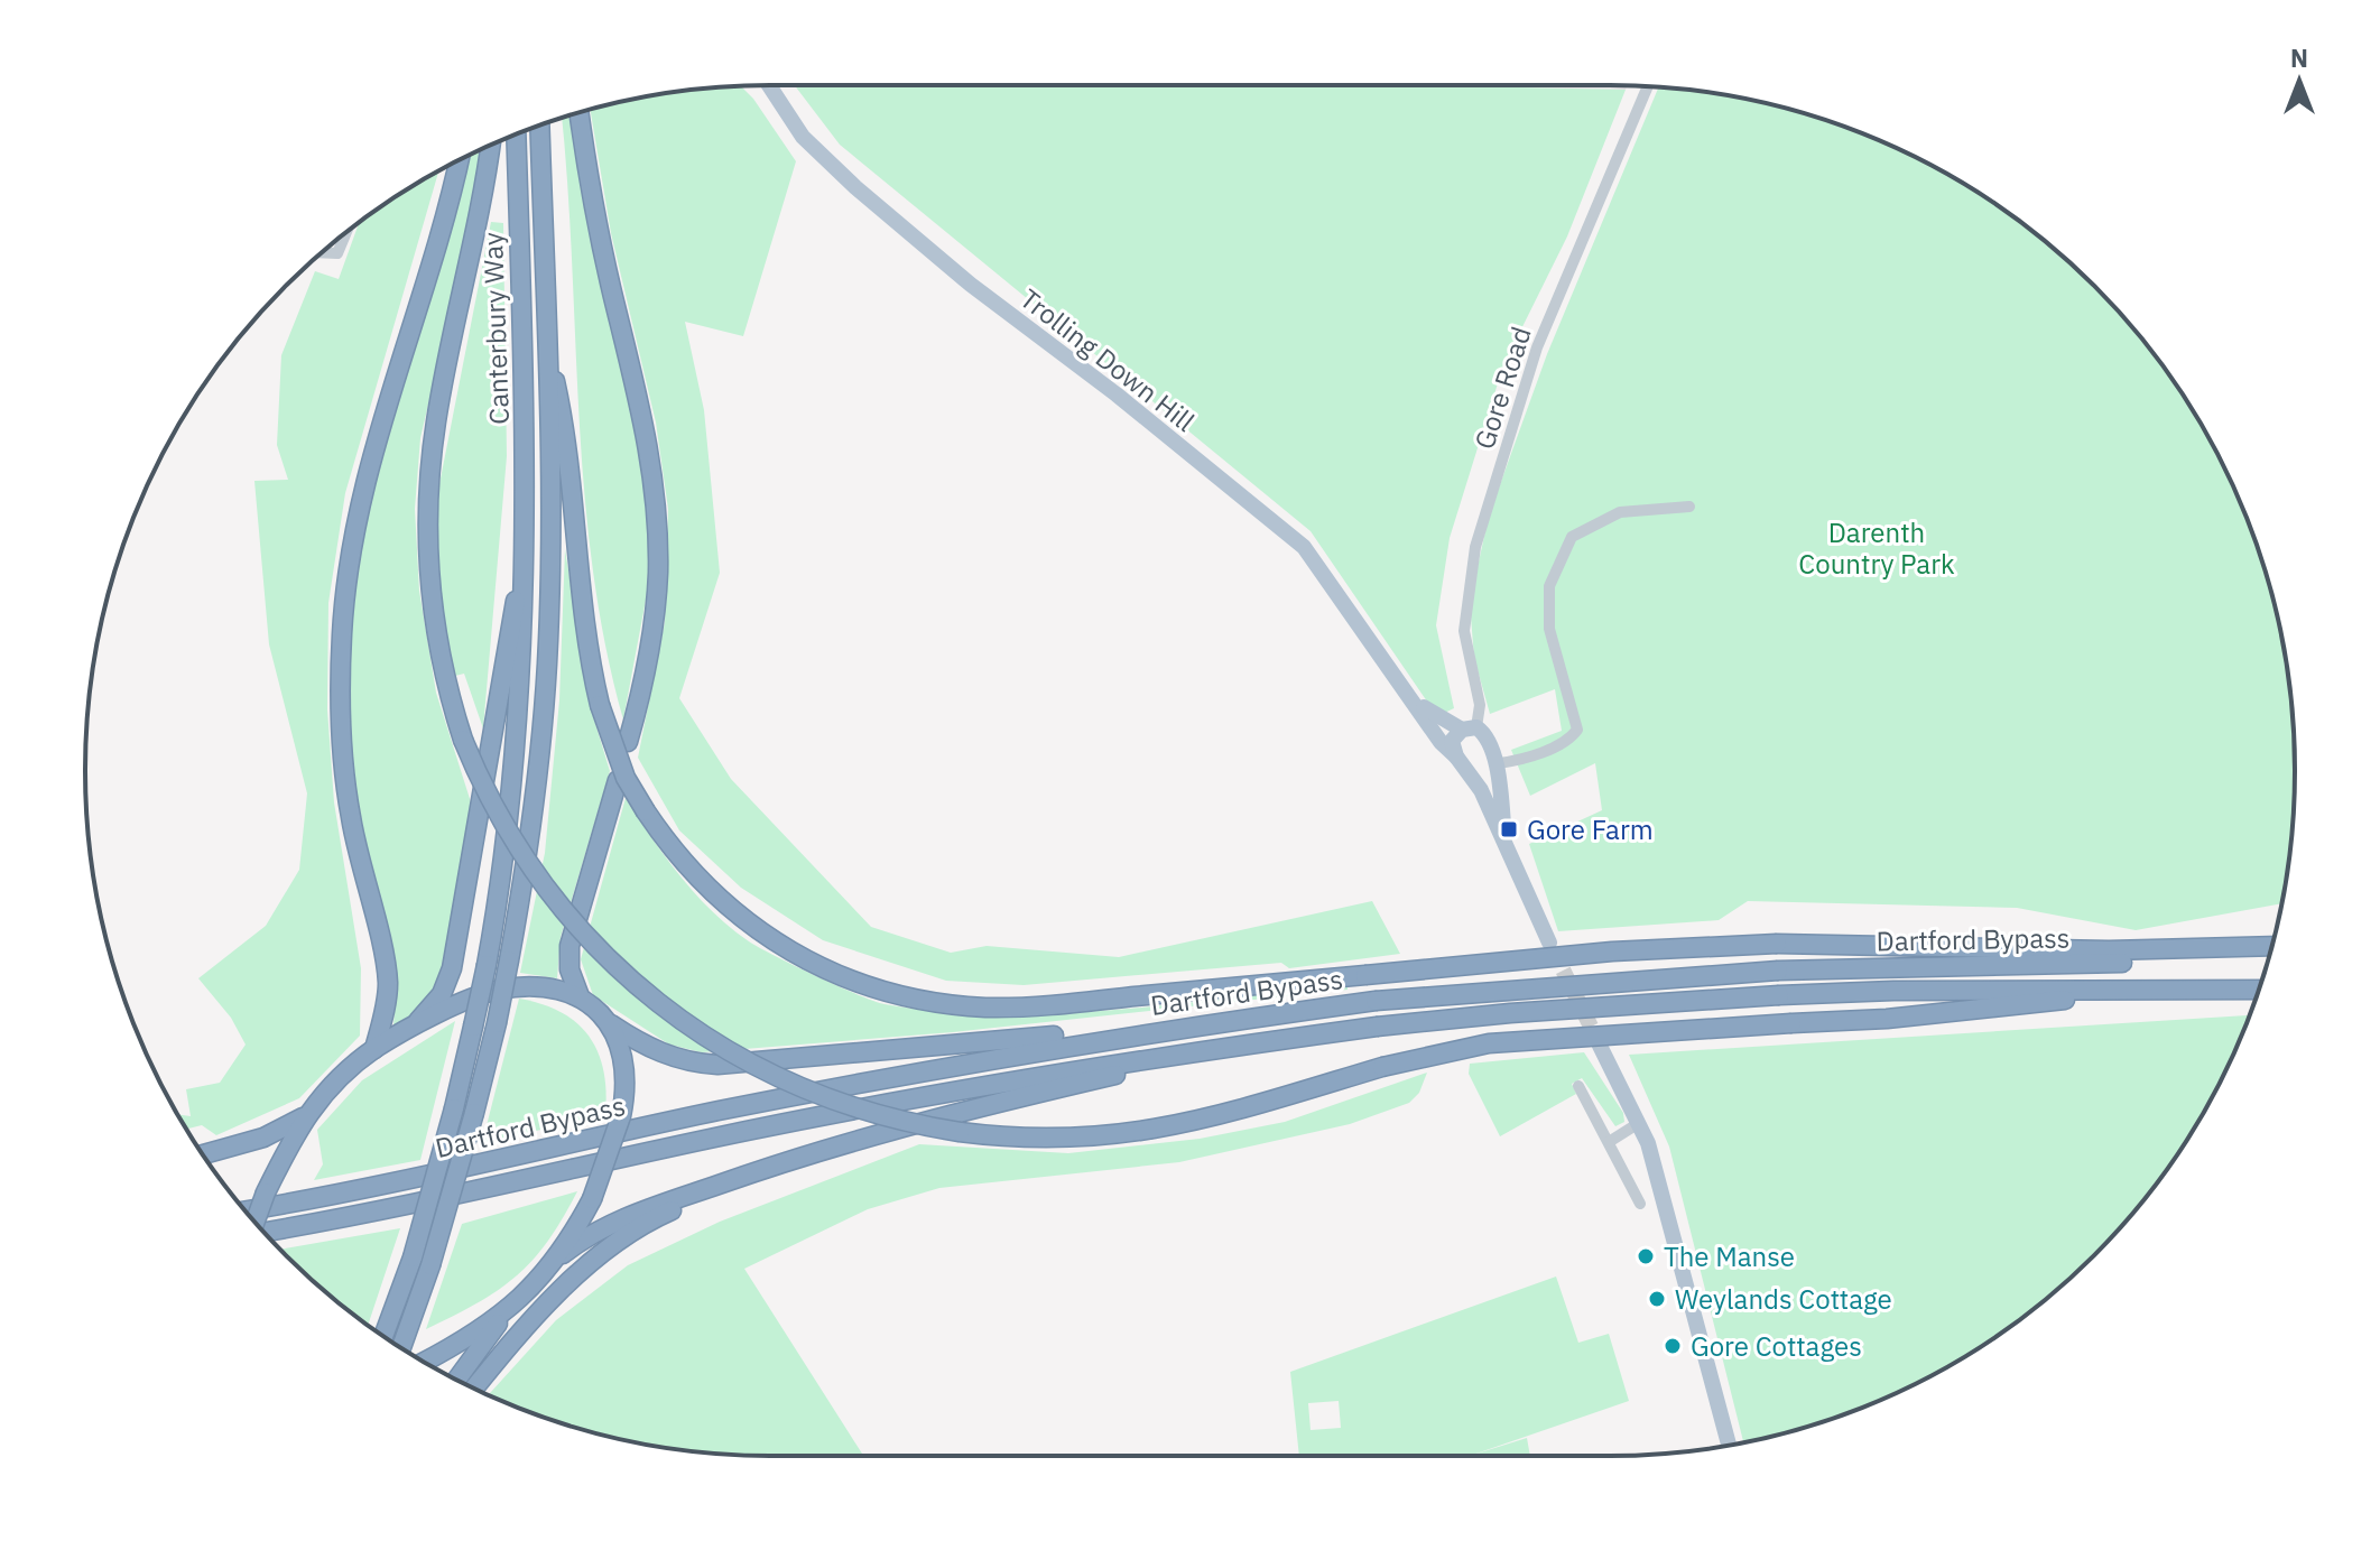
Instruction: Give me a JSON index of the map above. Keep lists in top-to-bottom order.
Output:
{
  "streets": {
    "highway": ["Canterbury Way", "Dartford Bypass"],
    "main road": ["Trolling Down Hill"],
    "street": ["Gore Road"]
  },
  "crossings": [
    ["Trolling Down Hill", "Gore Road"]
  ],
  "parks": ["Darenth Country Park"],
  "places": {
    "transit": ["Gore Farm"],
    "other": ["The Manse", "Weylands Cottage", "Gore Cottages"]
  },
  "north": "top"
}
